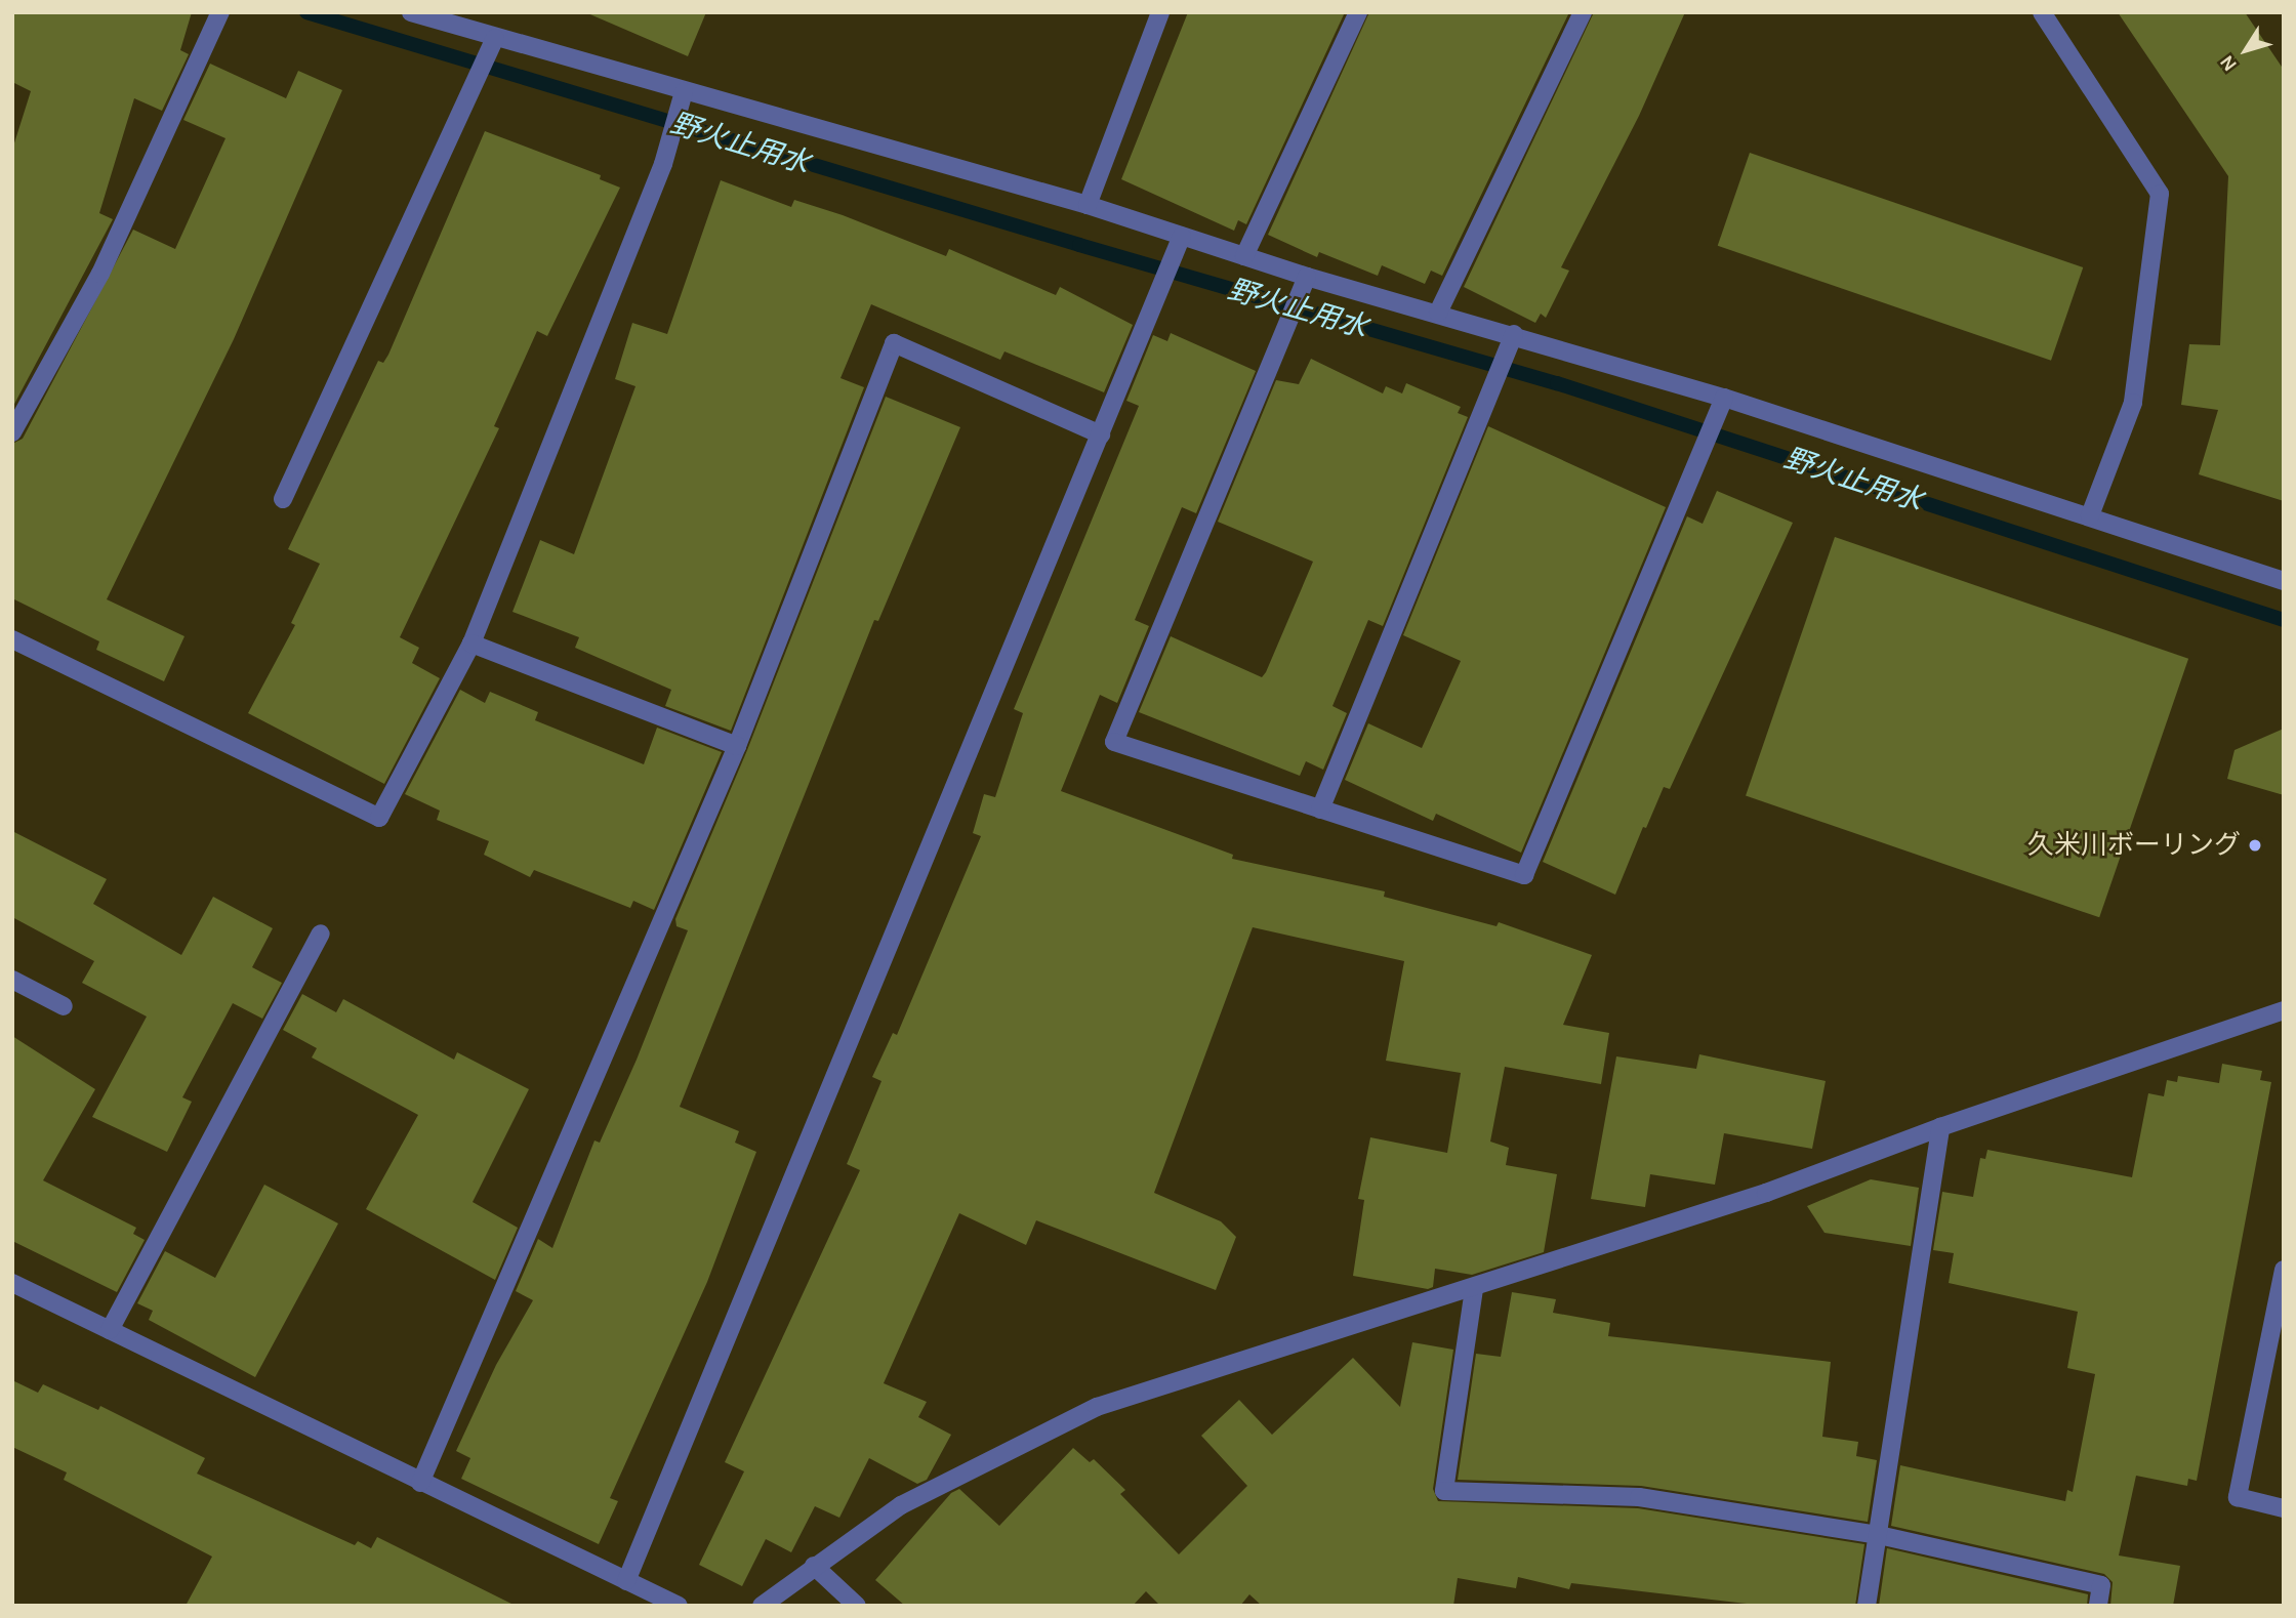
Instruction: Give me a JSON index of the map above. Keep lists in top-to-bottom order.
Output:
{
  "water": ["野火止用水"],
  "places": ["久米川ボーリング"],
  "north": "bottom left"
}
